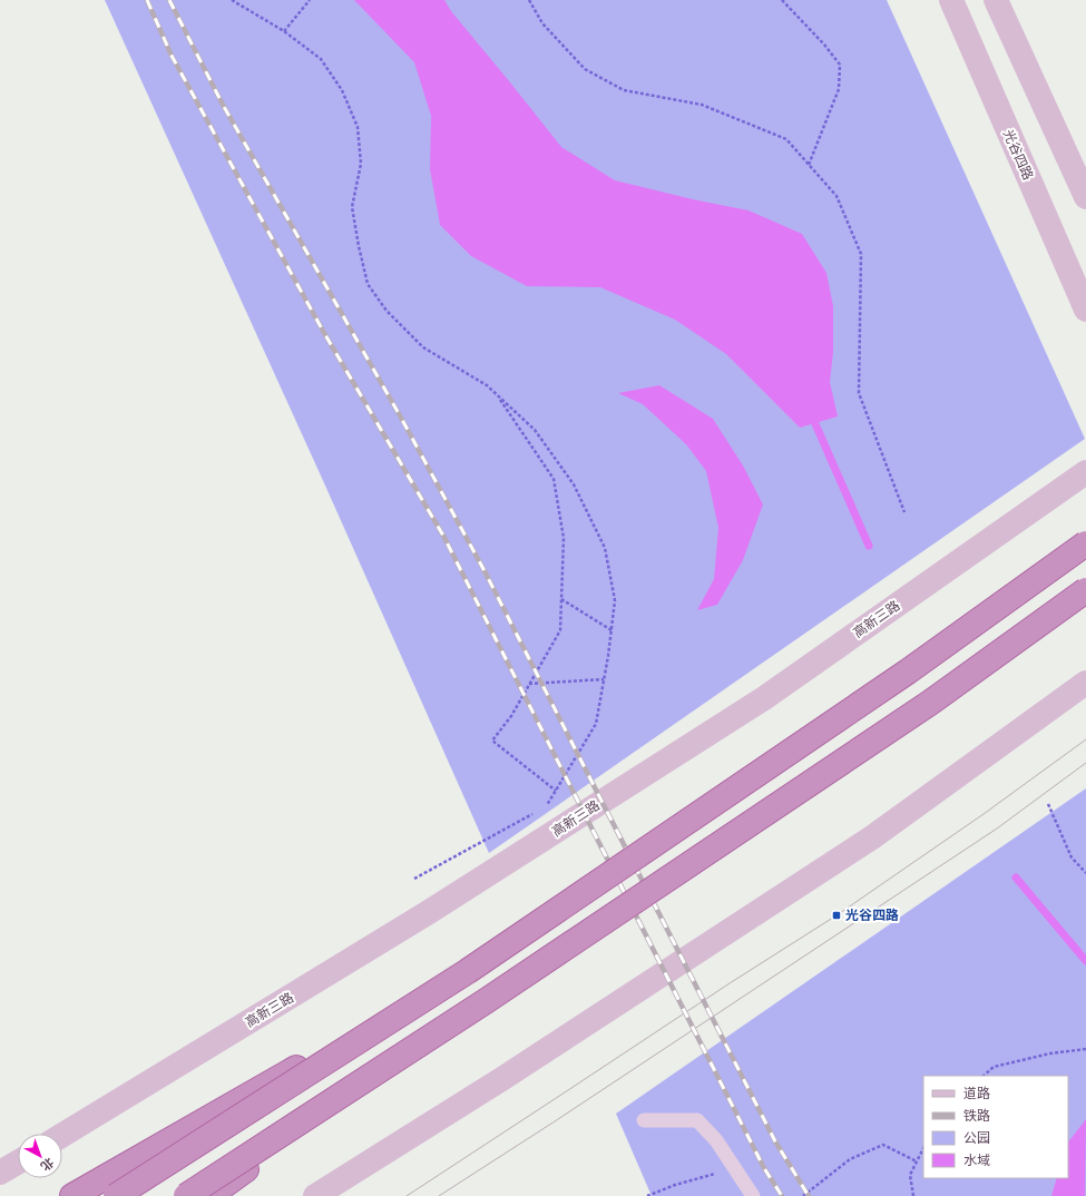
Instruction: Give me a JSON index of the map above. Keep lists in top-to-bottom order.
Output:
{
  "streets": {
    "main road": ["光谷四路", "高新三路"]
  },
  "places": {
    "transit": ["光谷四路"]
  },
  "legend": [
    "道路",
    "铁路",
    "公园",
    "水域"
  ],
  "north": "bottom right"
}
